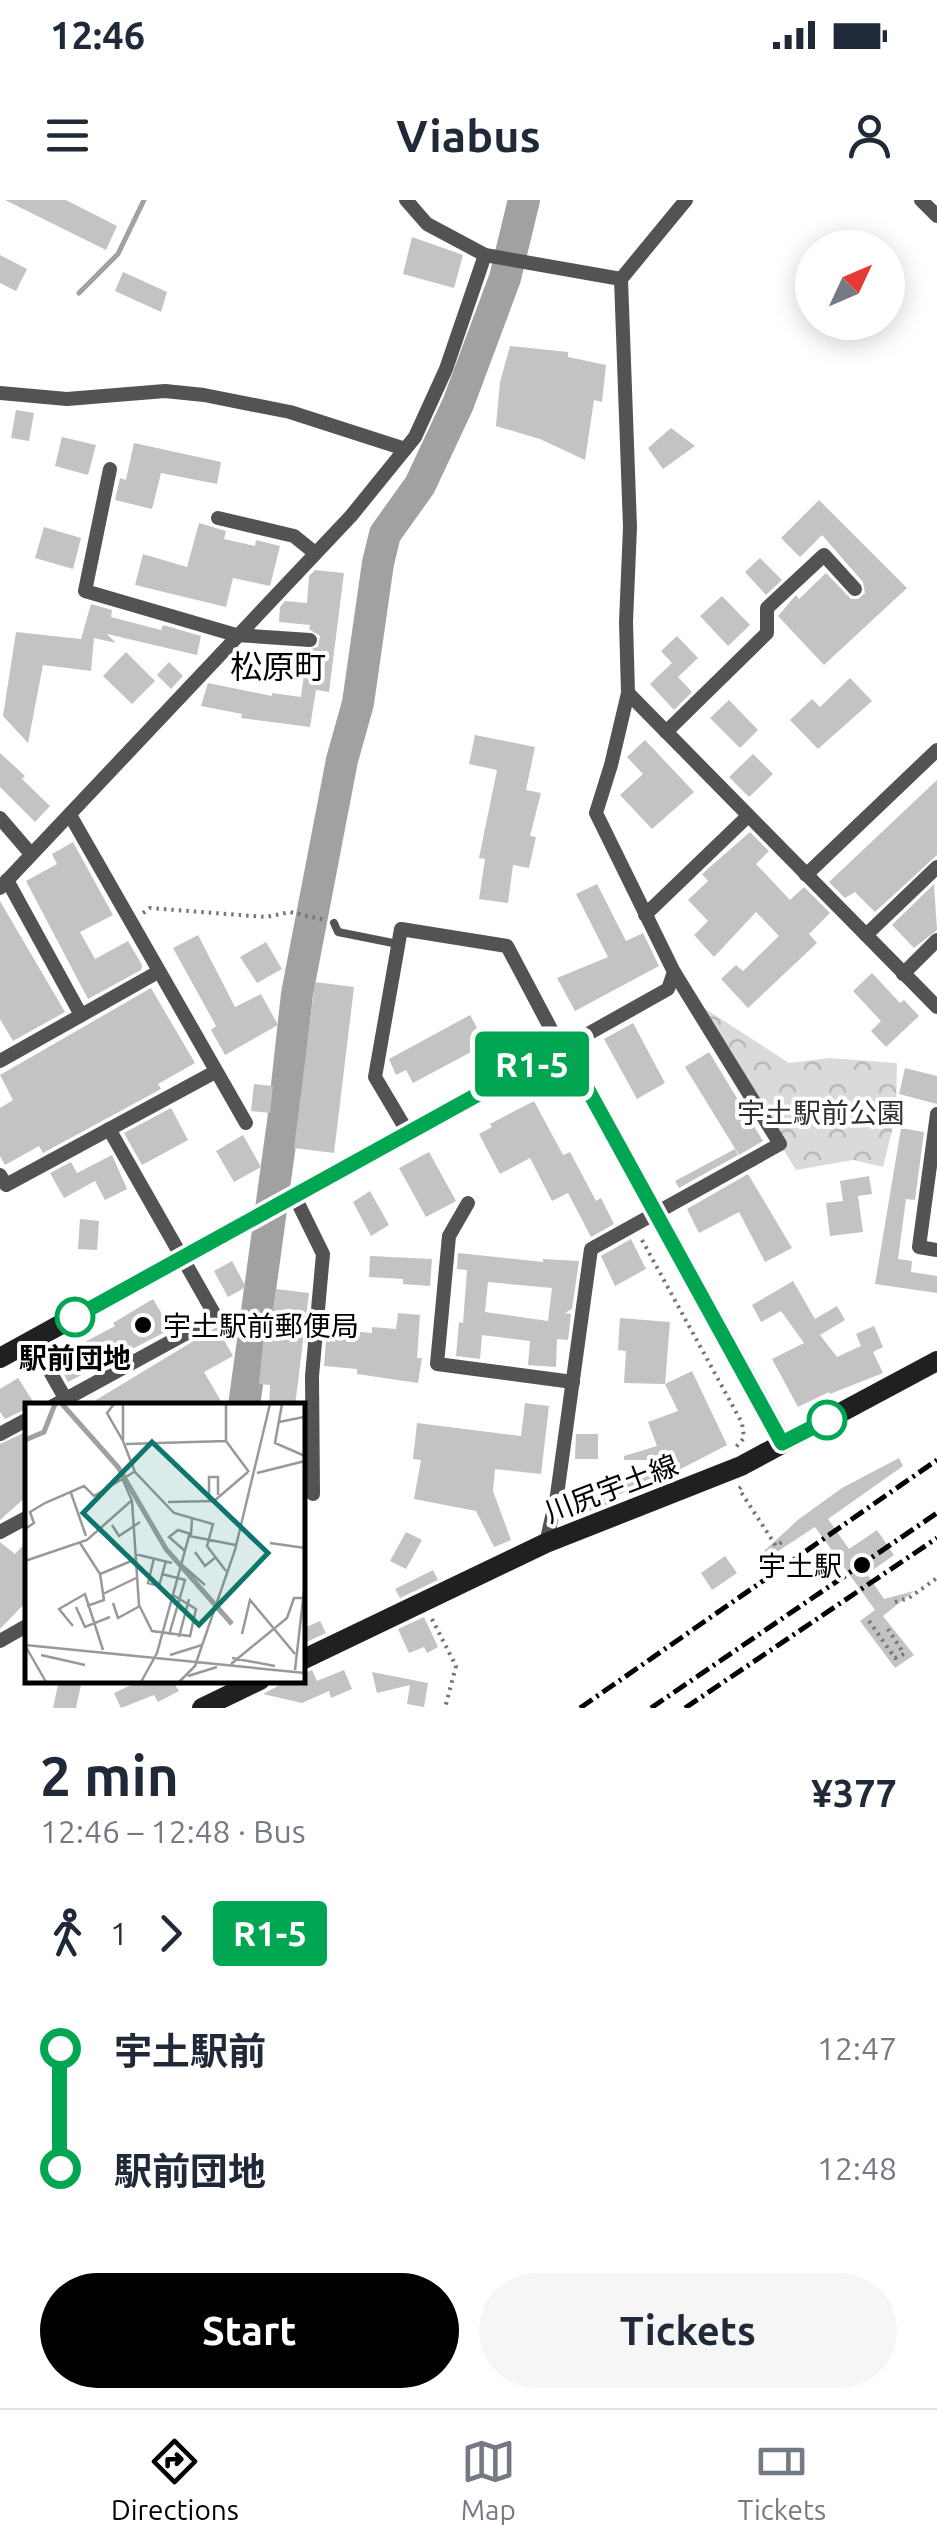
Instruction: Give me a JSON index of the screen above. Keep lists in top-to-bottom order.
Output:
{
  "streets": {
    "street": ["川尻宇土線"]
  },
  "districts": ["松原町"],
  "parks": ["宇土駅前公園"],
  "places": ["駅前団地", "宇土駅前郵便局", "宇土駅"],
  "lines": ["bus line R1-5"],
  "north": "top right",
  "page": {
    "status": "12:46",
    "header": "Viabus",
    "on_map": "R1-5",
    "heading": ["2 min", "12:46 – 12:48 · Bus", "¥377"],
    "legs": ["1", "R1-5"],
    "list": [
      {
        "name": "宇土駅前",
        "value": "12:47"
      },
      {
        "name": "駅前団地",
        "value": "12:48"
      }
    ],
    "buttons": ["Start", "Tickets"],
    "tabs": ["Directions", "Map", "Tickets"]
  }
}
